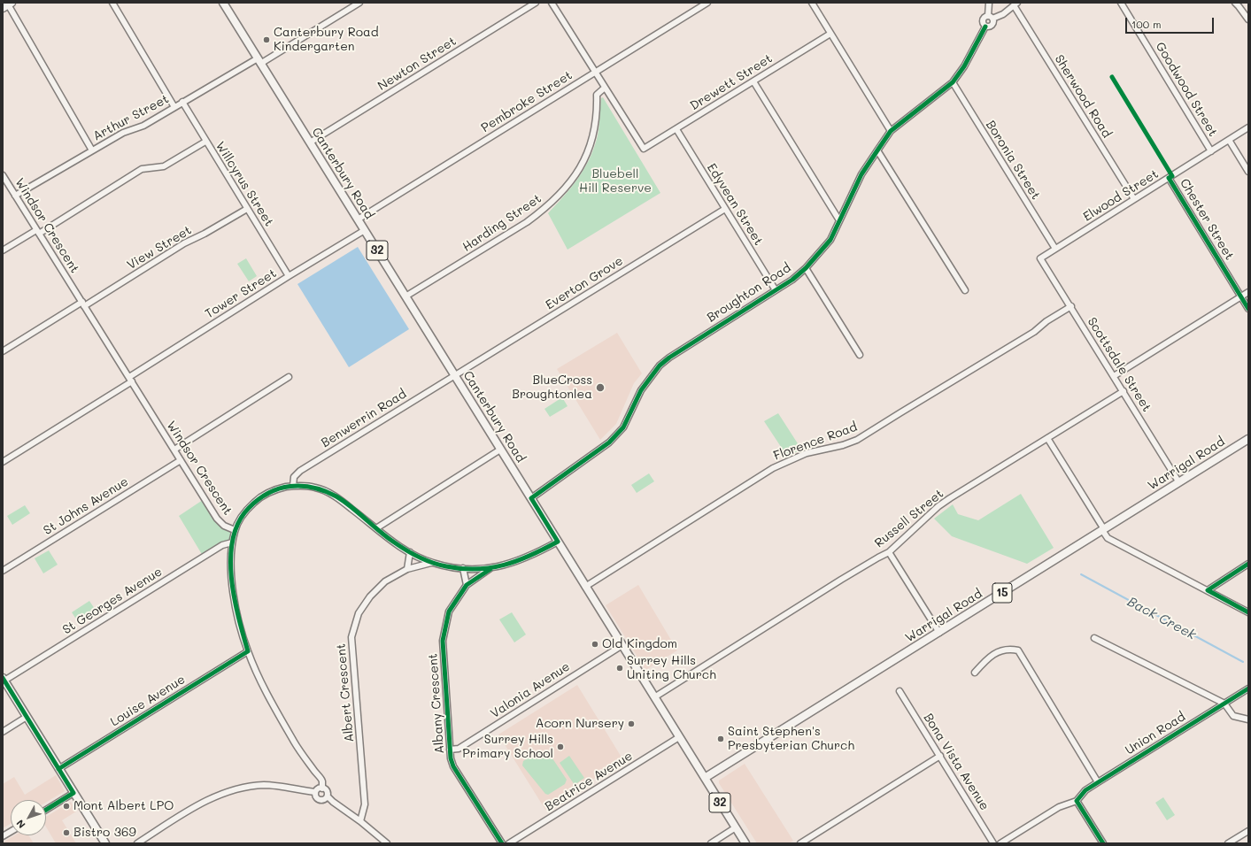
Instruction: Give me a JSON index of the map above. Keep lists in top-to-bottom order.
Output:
{
  "streets": {
    "main road": [
      "Canterbury Road",
      "32",
      "Warrigal Road",
      "15"
    ],
    "street": [
      "Newton Street",
      "Drewett Street",
      "Goodwood Street",
      "Sherwood Road",
      "Pembroke Street",
      "Arthur Street",
      "Boronia Street",
      "Willcyrus Street",
      "Elwood Street",
      "Edyvean Street",
      "Chester Street",
      "Harding Street",
      "Windsor Crescent",
      "View Street",
      "Everton Grove",
      "Broughton Road",
      "Tower Street",
      "Scottsdale Street",
      "Benwerrin Road",
      "Florence Road",
      "St Johns Avenue",
      "Russell Street",
      "St Georges Avenue",
      "Valonia Avenue",
      "Albert Crescent",
      "Louise Avenue",
      "Albany Crescent",
      "Union Road",
      "Bona Vista Avenue",
      "Beatrice Avenue"
    ]
  },
  "crossings": [
    ["Newton Street", "Canterbury Road"],
    ["Drewett Street", "Edyvean Street"],
    ["Drewett Street", "Harding Street"],
    ["Goodwood Street", "Elwood Street"],
    ["Sherwood Road", "Elwood Street"],
    ["Pembroke Street", "Canterbury Road"],
    ["Arthur Street", "Canterbury Road"],
    ["Arthur Street", "Willcyrus Street"],
    ["Arthur Street", "Windsor Crescent"],
    ["Boronia Street", "Elwood Street"],
    ["Boronia Street", "Broughton Road"],
    ["Canterbury Road", "Harding Street"],
    ["Canterbury Road", "Everton Grove"],
    ["Canterbury Road", "Broughton Road"],
    ["Canterbury Road", "Tower Street"],
    ["Canterbury Road", "Benwerrin Road"],
    ["Canterbury Road", "Florence Road"],
    ["Canterbury Road", "Warrigal Road"],
    ["Canterbury Road", "Russell Street"],
    ["Canterbury Road", "Valonia Avenue"],
    ["Canterbury Road", "Beatrice Avenue"],
    ["Willcyrus Street", "View Street"],
    ["Willcyrus Street", "Tower Street"],
    ["Elwood Street", "Chester Street"],
    ["Elwood Street", "Scottsdale Street"],
    ["Edyvean Street", "Everton Grove"],
    ["Edyvean Street", "Broughton Road"],
    ["Windsor Crescent", "View Street"],
    ["Windsor Crescent", "Tower Street"],
    ["Windsor Crescent", "St Johns Avenue"],
    ["Windsor Crescent", "St Georges Avenue"],
    ["Windsor Crescent", "Louise Avenue"],
    ["Everton Grove", "Benwerrin Road"],
    ["Scottsdale Street", "Florence Road"],
    ["Scottsdale Street", "Warrigal Road"],
    ["Scottsdale Street", "Russell Street"],
    ["Valonia Avenue", "Albany Crescent"]
  ],
  "water": ["Back Creek"],
  "parks": ["Bluebell Hill Reserve"],
  "places": [
    "Canterbury Road Kindergarten",
    "BlueCross Broughtonlea",
    "Old Kingdom",
    "Surrey Hills Uniting Church",
    "Acorn Nursery",
    "Saint Stephen's Presbyterian Church",
    "Surrey Hills Primary School",
    "Mont Albert LPO",
    "Bistro 369"
  ],
  "scale_bar": "100 m",
  "north": "bottom left"
}
